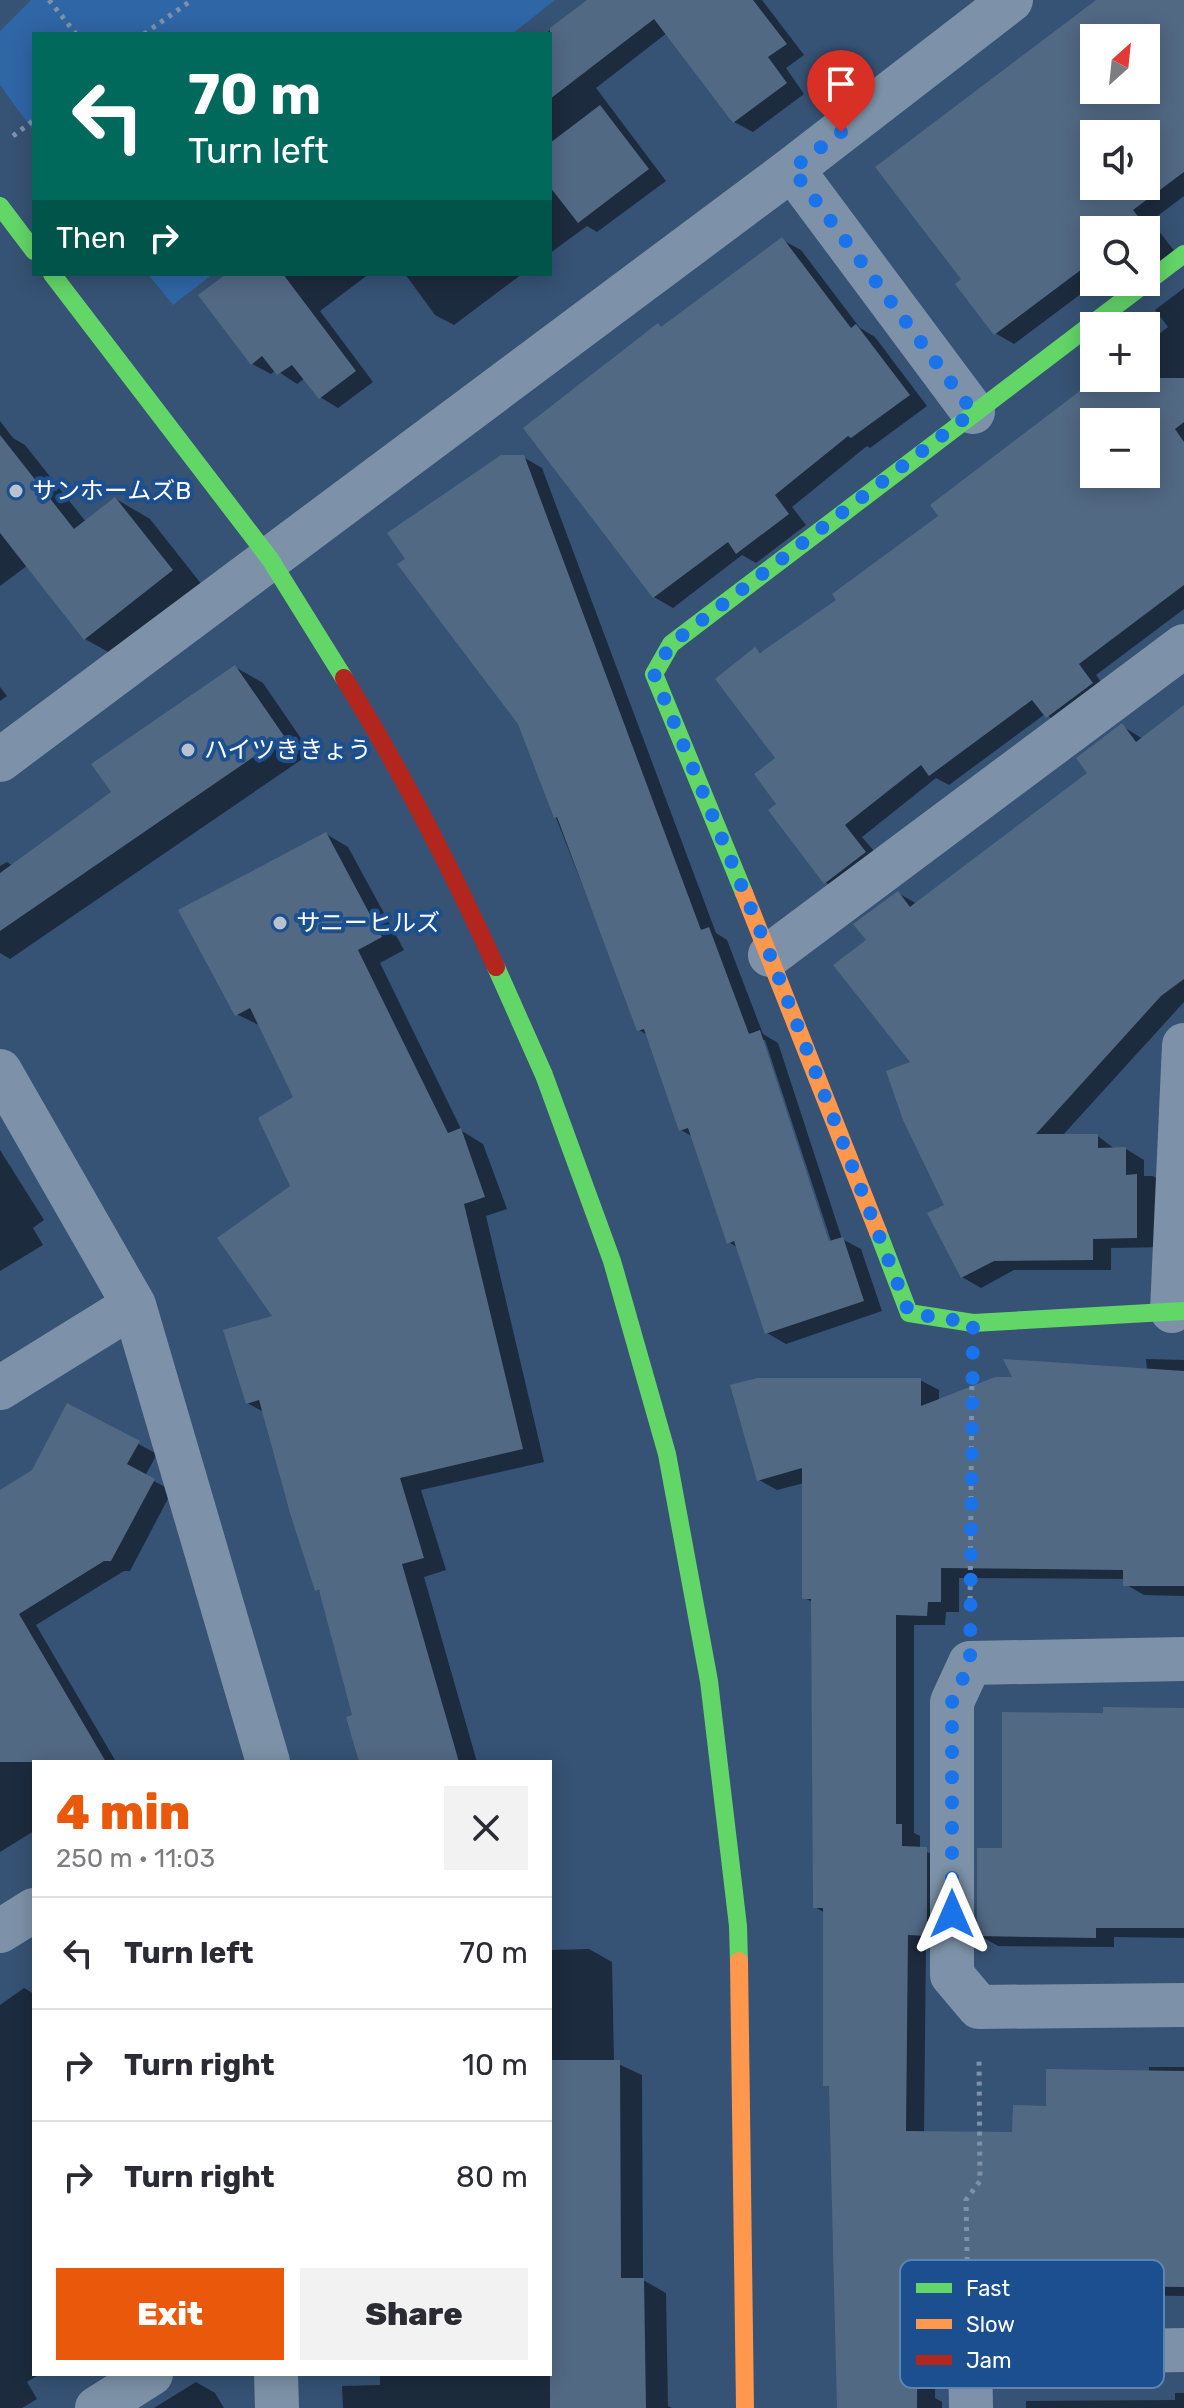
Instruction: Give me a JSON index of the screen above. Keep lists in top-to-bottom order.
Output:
{
  "places": ["サンホームズB", "ハイツききょう", "サニーヒルズ"],
  "legend": ["Fast", "Slow", "Jam"],
  "north": "top right",
  "page": {
    "map_buttons": ["+", "−"],
    "turn": ["70 m", "Turn left"],
    "then": "Then",
    "heading": ["4 min", "250 m · 11:03"],
    "list": [
      {
        "name": "Turn left",
        "value": "70 m"
      },
      {
        "name": "Turn right",
        "value": "10 m"
      },
      {
        "name": "Turn right",
        "value": "80 m"
      }
    ],
    "buttons": ["Exit", "Share"]
  }
}
